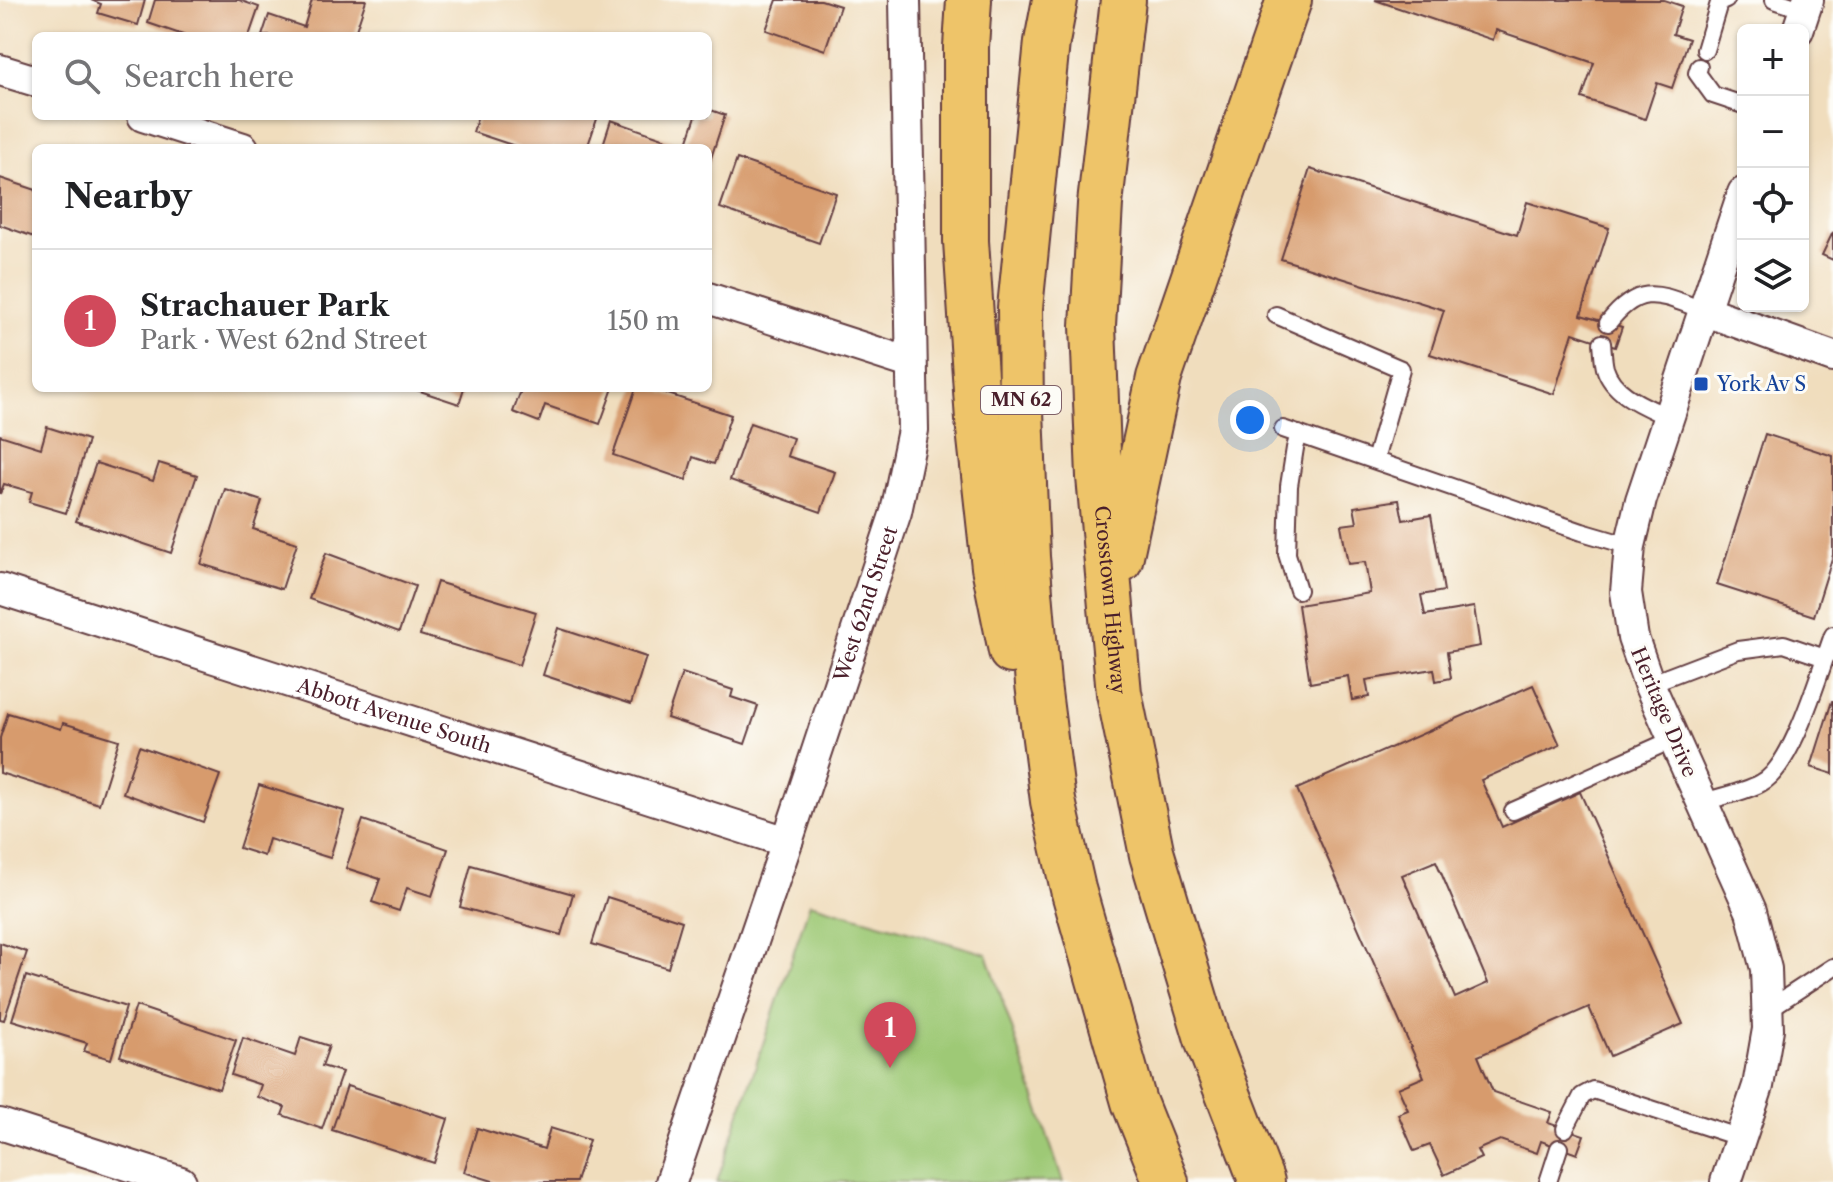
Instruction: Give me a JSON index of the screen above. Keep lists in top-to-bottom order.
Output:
{
  "streets": {
    "highway": ["MN 62", "Crosstown Highway"],
    "street": ["West 62nd Street", "Heritage Drive", "Abbott Avenue South"]
  },
  "crossings": [
    ["West 62nd Street", "Abbott Avenue South"]
  ],
  "places": {
    "transit": ["York Av S"]
  },
  "page": {
    "map_buttons": ["+", "−"],
    "search": "Search here",
    "heading": "Nearby",
    "list": [
      {
        "mark": "1",
        "name": "Strachauer Park",
        "note": "Park · West 62nd Street",
        "value": "150 m"
      }
    ],
    "pins": "1"
  }
}
